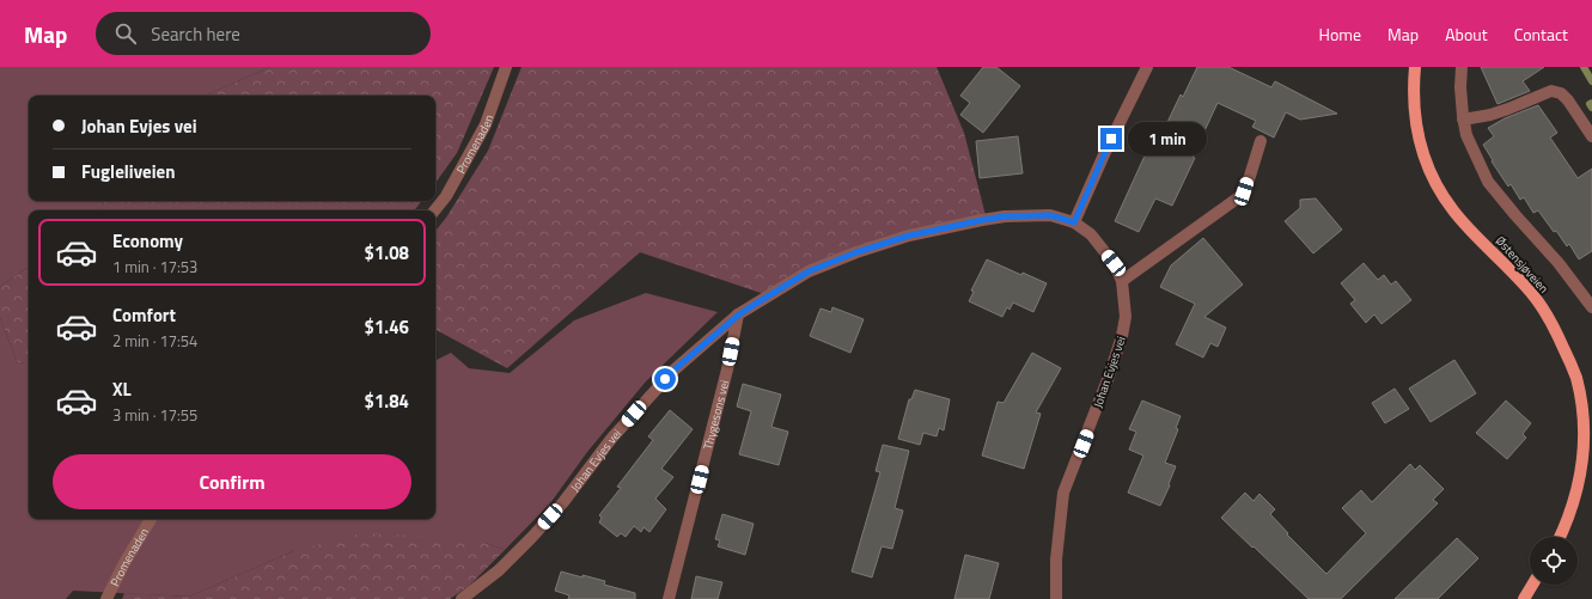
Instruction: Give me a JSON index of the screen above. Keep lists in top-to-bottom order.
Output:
{
  "streets": {
    "main road": ["Østensjøveien"],
    "street": ["Promenaden", "Johan Evjes vei", "Thygesons vei"]
  },
  "crossings": [
    ["Johan Evjes vei", "Thygesons vei"]
  ],
  "page": {
    "header": "Map",
    "search": "Search here",
    "nav": [
      "Home",
      "Map",
      "About",
      "Contact"
    ],
    "banner": ["Johan Evjes vei", "Fugleliveien"],
    "bubble": "1 min",
    "list": [
      {
        "name": "Economy",
        "note": "1 min · 17:53",
        "value": "$1.08"
      },
      {
        "name": "Comfort",
        "note": "2 min · 17:54",
        "value": "$1.46"
      },
      {
        "name": "XL",
        "note": "3 min · 17:55",
        "value": "$1.84"
      }
    ],
    "buttons": "Confirm"
  }
}
